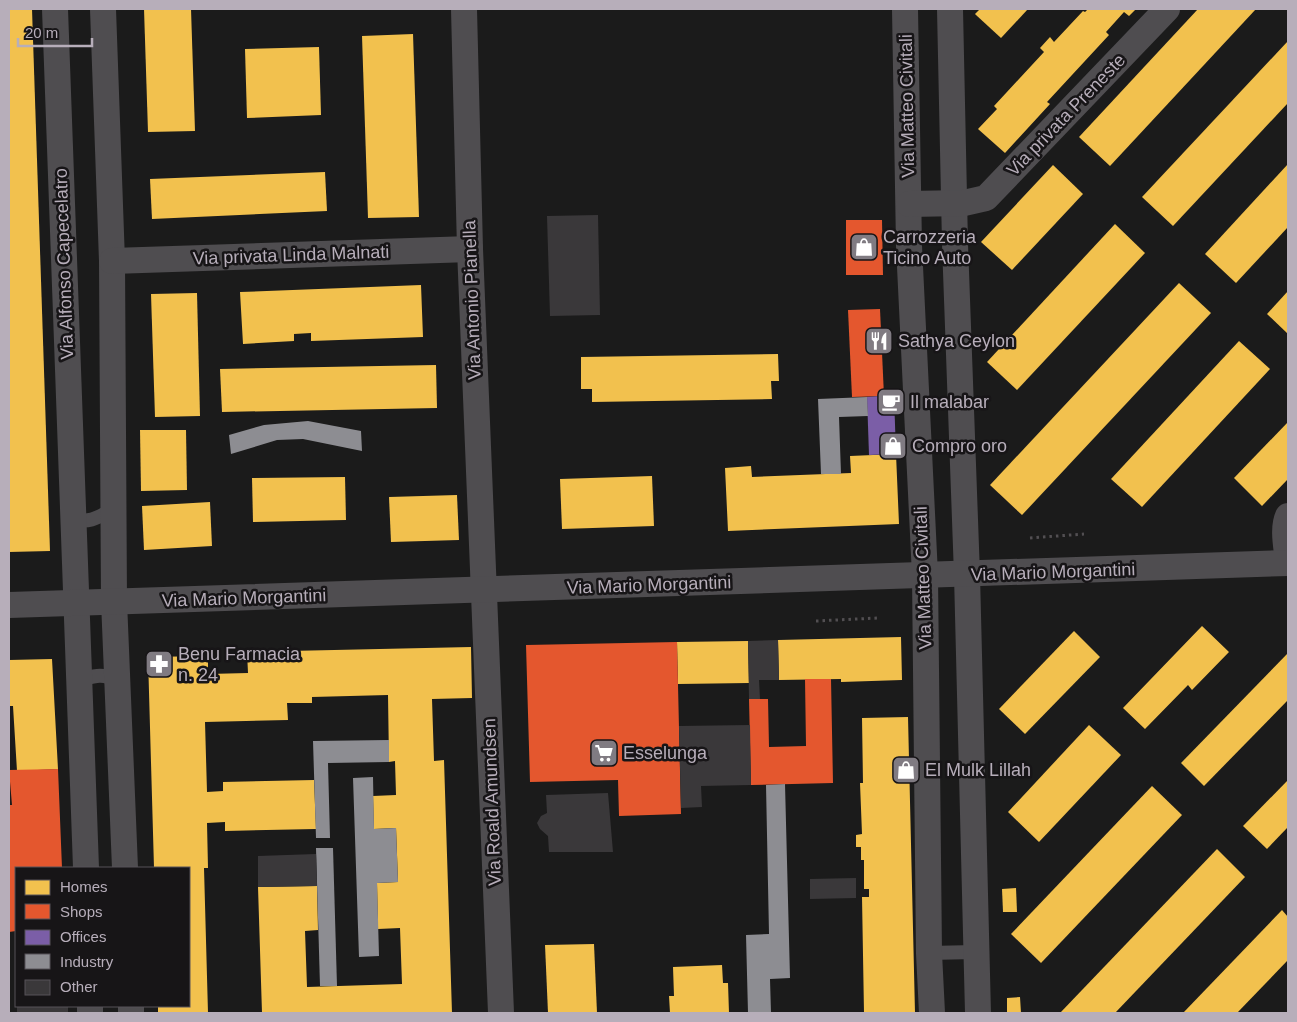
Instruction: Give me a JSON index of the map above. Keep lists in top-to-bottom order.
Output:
{
  "streets": {
    "street": [
      "Via Matteo Civitali",
      "Via privata Preneste",
      "Via privata Linda Malnati",
      "Via Alfonso Capecelatro",
      "Via Antonio Pianella",
      "Via Mario Morgantini",
      "Via Roald Amundsen"
    ]
  },
  "crossings": [
    ["Via Matteo Civitali", "Via privata Preneste"],
    ["Via Matteo Civitali", "Via Mario Morgantini"],
    ["Via privata Linda Malnati", "Via Antonio Pianella"],
    ["Via Alfonso Capecelatro", "Via Mario Morgantini"],
    ["Via Antonio Pianella", "Via Mario Morgantini"],
    ["Via Antonio Pianella", "Via Roald Amundsen"],
    ["Via Mario Morgantini", "Via Roald Amundsen"]
  ],
  "places": {
    "shop": ["Carrozzeria Ticino Auto", "Compro oro", "El Mulk Lillah"],
    "restaurant": ["Sathya Ceylon"],
    "cafe": ["Il malabar"],
    "pharmacy": ["Benu Farmacia n. 24"],
    "supermarket": ["Esselunga"]
  },
  "legend": [
    "Homes",
    "Shops",
    "Offices",
    "Industry",
    "Other"
  ],
  "scale_bar": "20 m"
}
